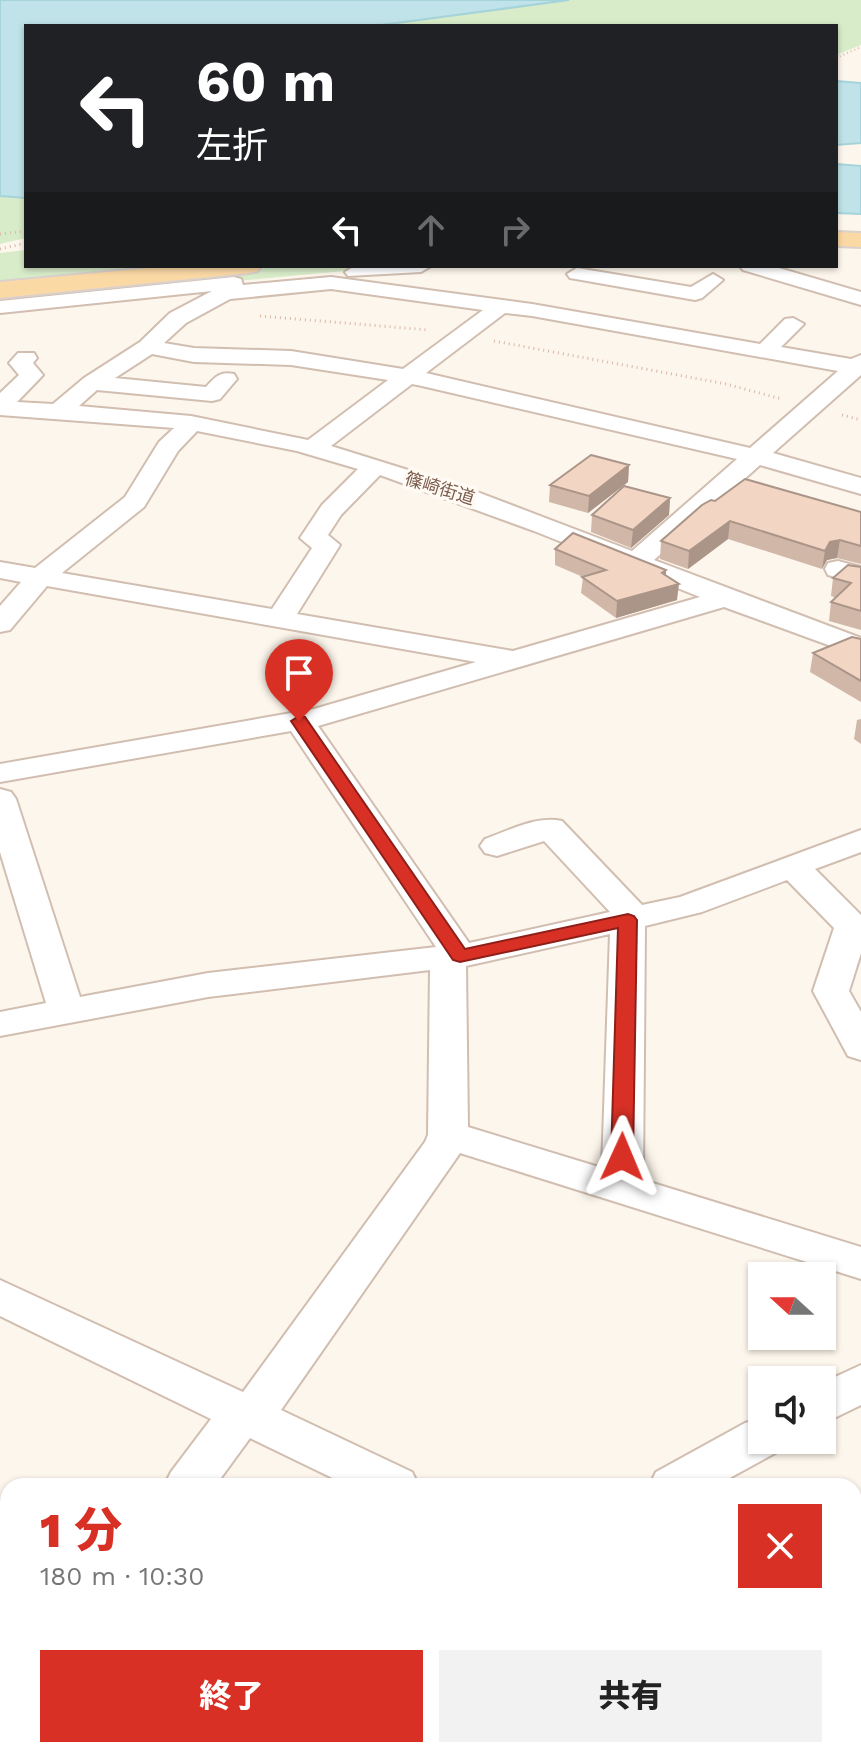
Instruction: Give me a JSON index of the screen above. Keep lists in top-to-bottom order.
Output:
{
  "streets": {
    "street": ["篠崎街道"]
  },
  "north": "left",
  "page": {
    "turn": ["60 m", "左折"],
    "heading": ["1 分", "180 m · 10:30"],
    "buttons": ["終了", "共有"]
  }
}
